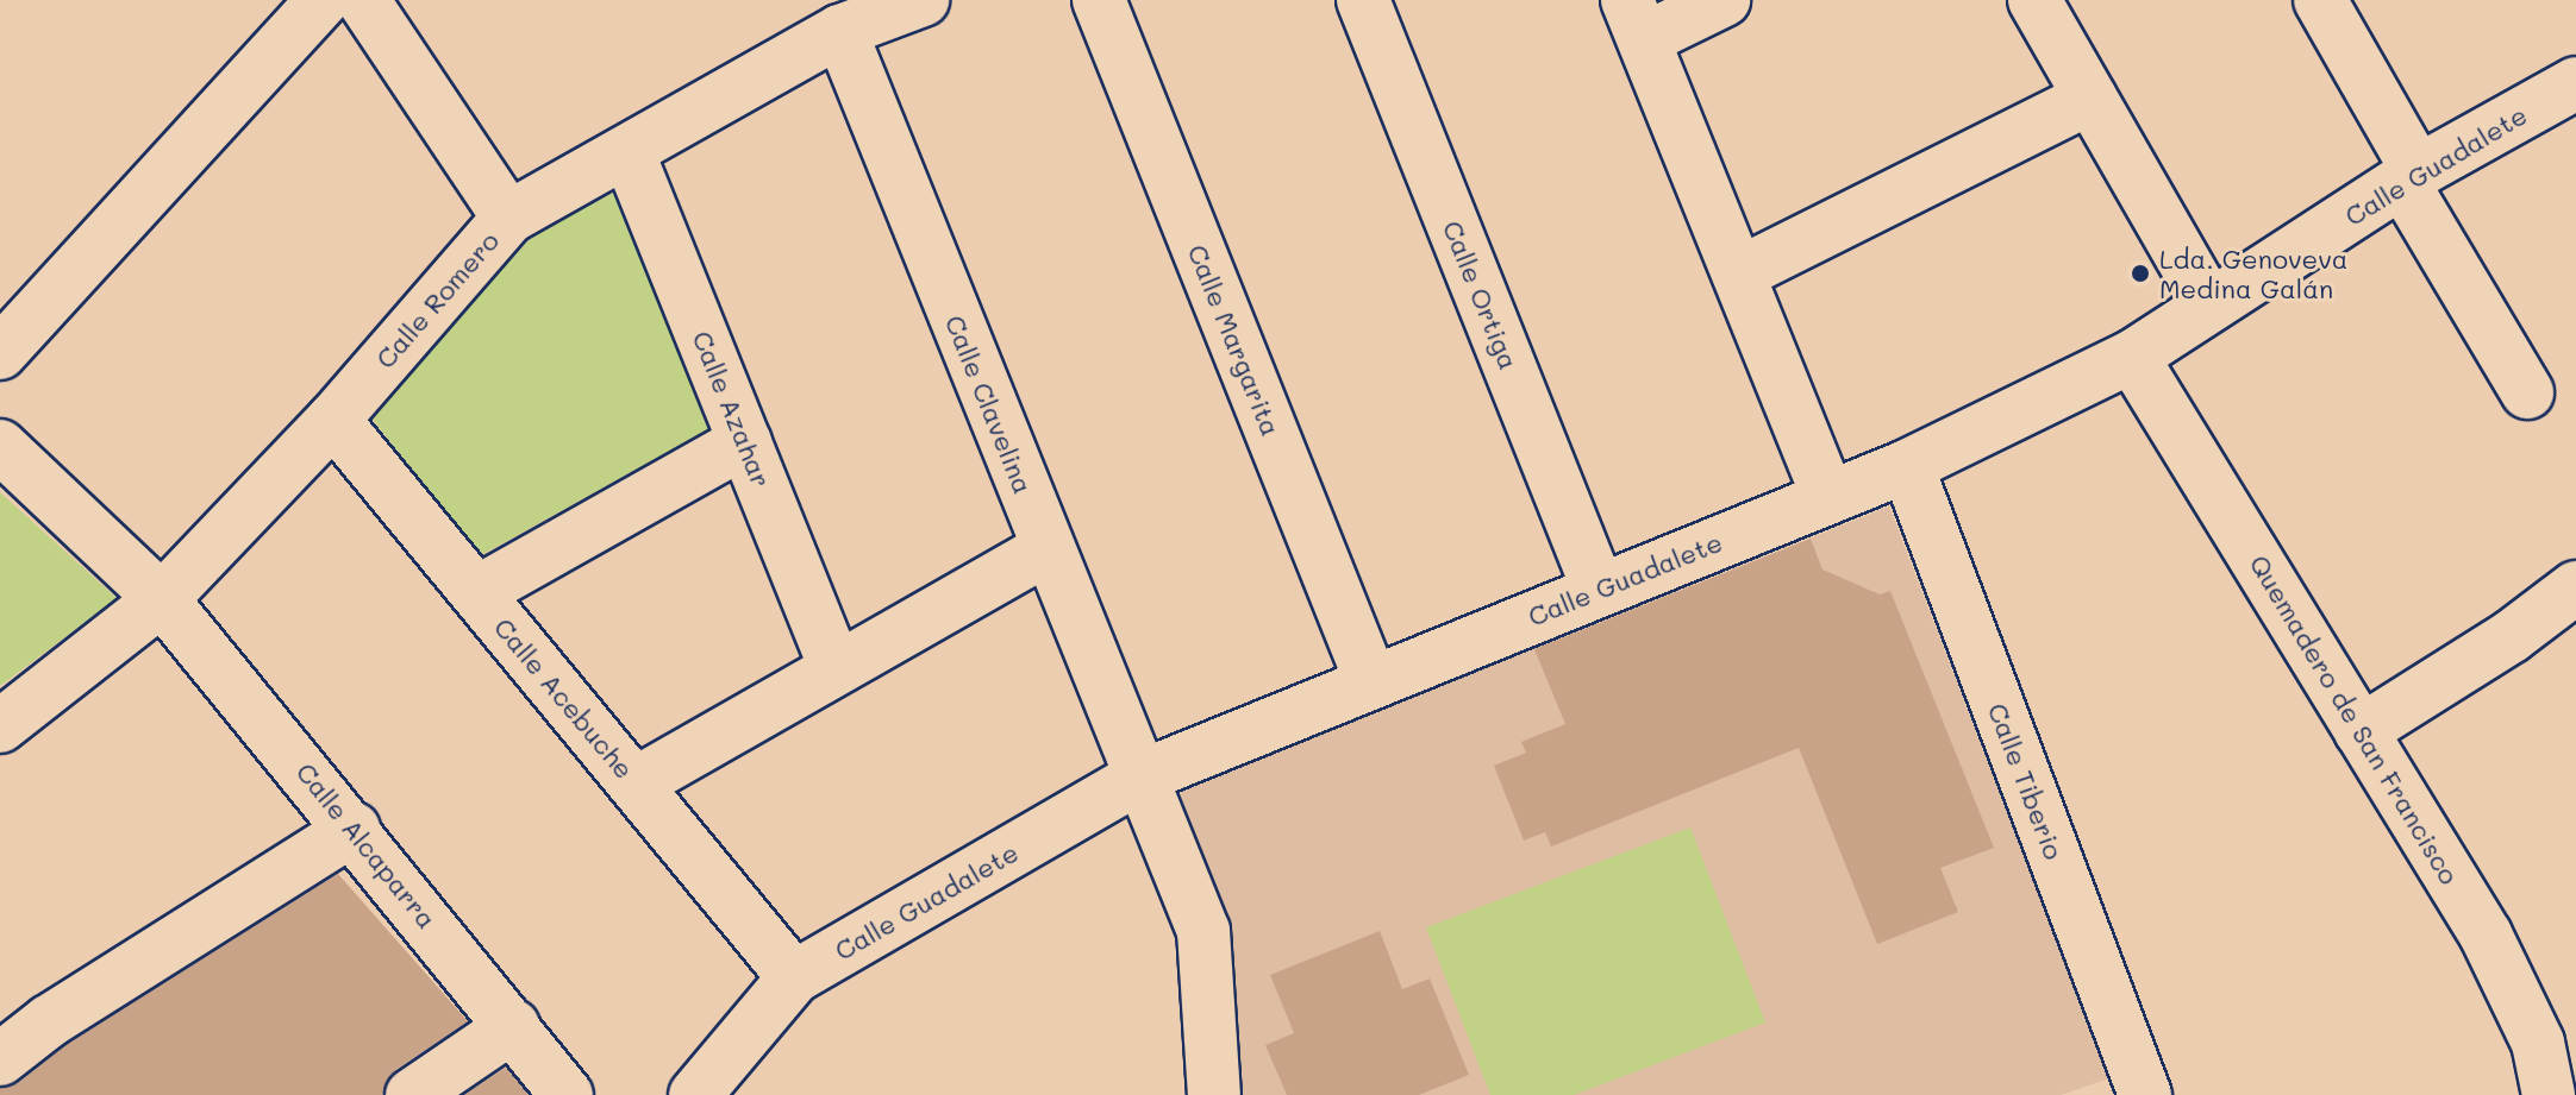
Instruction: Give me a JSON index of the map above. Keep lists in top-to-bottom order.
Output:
{
  "streets": {
    "street": [
      "Calle Guadalete",
      "Calle Ortiga",
      "Calle Romero",
      "Calle Margarita",
      "Calle Clavelina",
      "Calle Azahar",
      "Calle Acebuche",
      "Quemadero de San Francisco",
      "Calle Tiberio",
      "Calle Alcaparra"
    ]
  },
  "crossings": [
    ["Calle Guadalete", "Calle Ortiga"],
    ["Calle Guadalete", "Calle Margarita"],
    ["Calle Guadalete", "Calle Clavelina"],
    ["Calle Guadalete", "Calle Acebuche"],
    ["Calle Guadalete", "Quemadero de San Francisco"],
    ["Calle Guadalete", "Calle Tiberio"],
    ["Calle Romero", "Calle Clavelina"],
    ["Calle Romero", "Calle Azahar"],
    ["Calle Romero", "Calle Acebuche"],
    ["Calle Romero", "Calle Alcaparra"]
  ],
  "places": ["Lda. Genoveva Medina Galán"]
}
